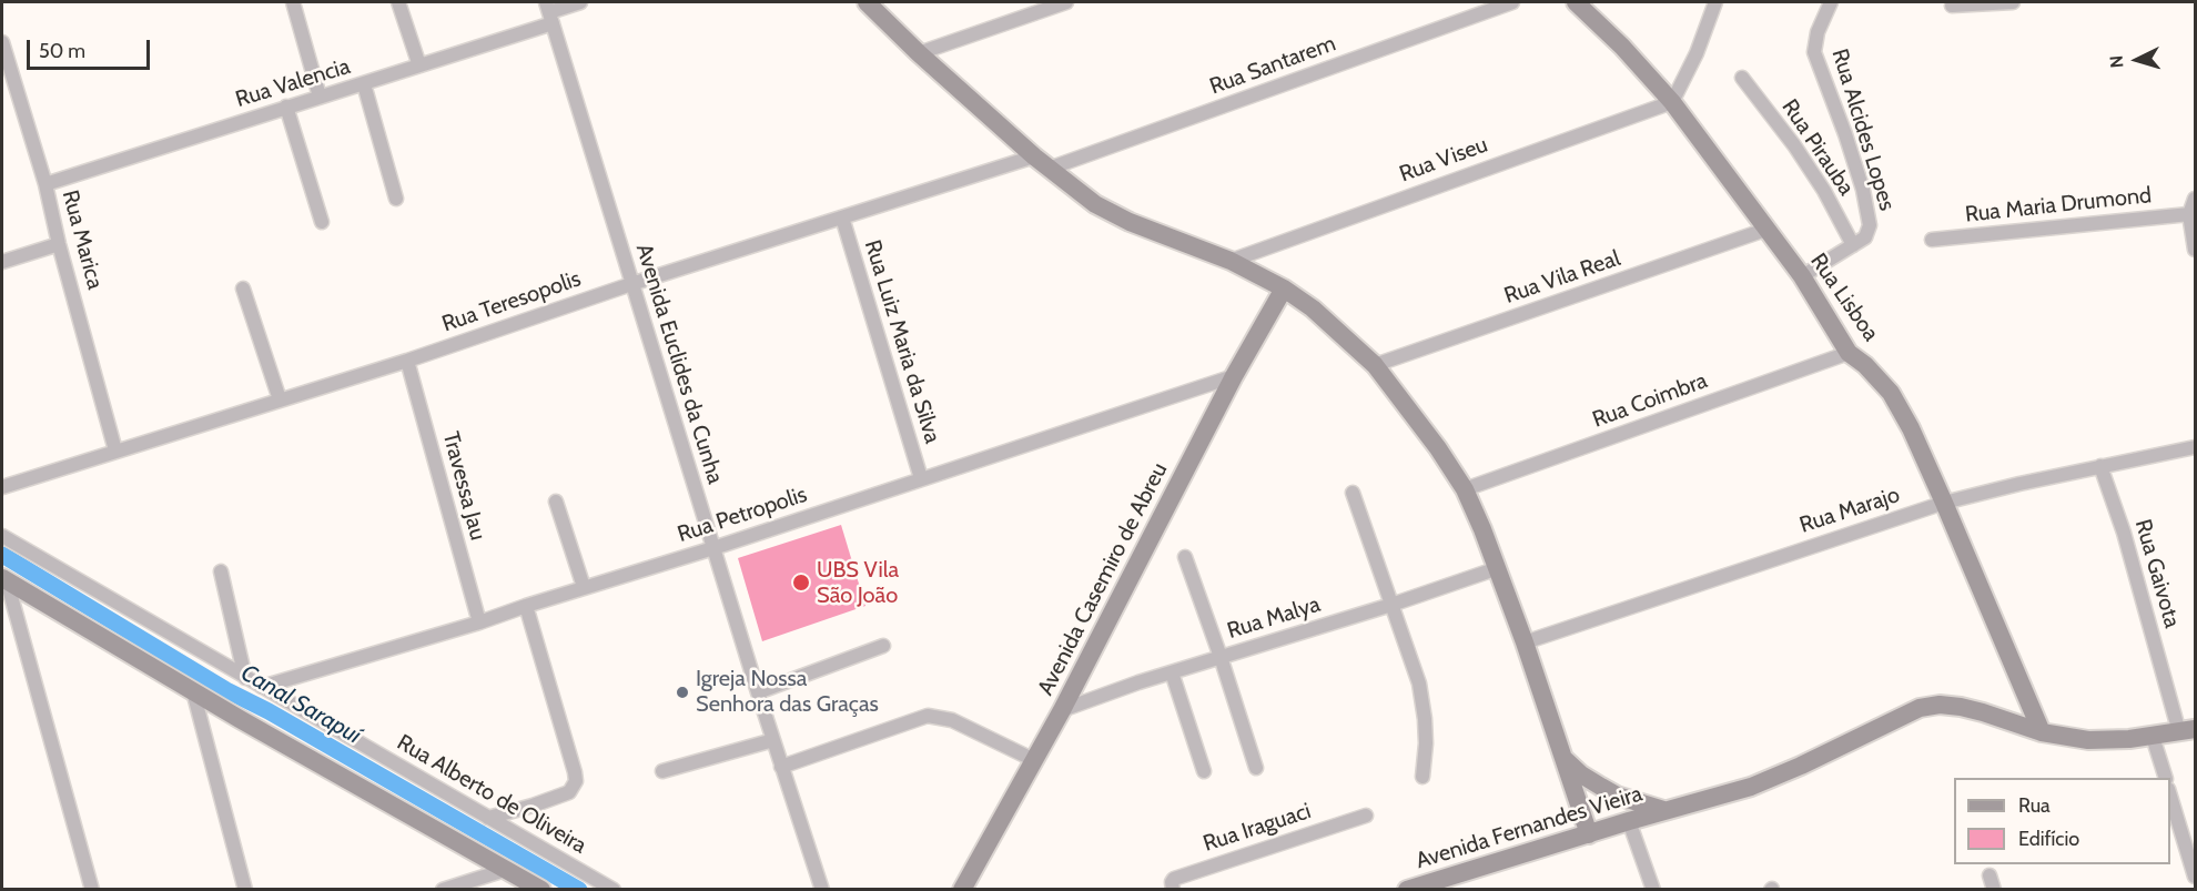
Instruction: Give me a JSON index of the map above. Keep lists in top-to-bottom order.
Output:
{
  "streets": {
    "main road": ["Rua Lisboa", "Avenida Casemiro de Abreu", "Avenida Fernandes Vieira"],
    "street": [
      "Rua Santarem",
      "Rua Valencia",
      "Rua Alcides Lopes",
      "Rua Pirauba",
      "Rua Viseu",
      "Rua Maria Drumond",
      "Rua Marica",
      "Rua Vila Real",
      "Rua Teresopolis",
      "Rua Luiz Maria da Silva",
      "Avenida Euclides da Cunha",
      "Rua Coimbra",
      "Travessa Jau",
      "Rua Marajo",
      "Rua Petropolis",
      "Rua Gaivota",
      "Rua Malya",
      "Rua Alberto de Oliveira",
      "Rua Iraguaci"
    ]
  },
  "crossings": [
    ["Rua Valencia", "Rua Marica"],
    ["Rua Valencia", "Avenida Euclides da Cunha"],
    ["Rua Alcides Lopes", "Rua Pirauba"],
    ["Rua Alcides Lopes", "Rua Lisboa"],
    ["Rua Viseu", "Rua Lisboa"],
    ["Rua Marica", "Rua Teresopolis"],
    ["Rua Vila Real", "Rua Lisboa"],
    ["Rua Lisboa", "Rua Coimbra"],
    ["Rua Lisboa", "Rua Marajo"],
    ["Rua Lisboa", "Avenida Fernandes Vieira"],
    ["Rua Teresopolis", "Rua Luiz Maria da Silva"],
    ["Rua Teresopolis", "Avenida Euclides da Cunha"],
    ["Rua Teresopolis", "Travessa Jau"],
    ["Rua Luiz Maria da Silva", "Rua Petropolis"],
    ["Avenida Euclides da Cunha", "Rua Petropolis"],
    ["Travessa Jau", "Rua Petropolis"],
    ["Rua Marajo", "Rua Gaivota"],
    ["Rua Petropolis", "Avenida Casemiro de Abreu"],
    ["Rua Petropolis", "Rua Alberto de Oliveira"],
    ["Rua Gaivota", "Avenida Fernandes Vieira"],
    ["Avenida Casemiro de Abreu", "Rua Malya"]
  ],
  "water": ["Canal Sarapuí"],
  "places": ["UBS Vila São João", "Igreja Nossa Senhora das Graças"],
  "legend": ["Rua", "Edifício"],
  "scale_bar": "50 m",
  "north": "left"
}
